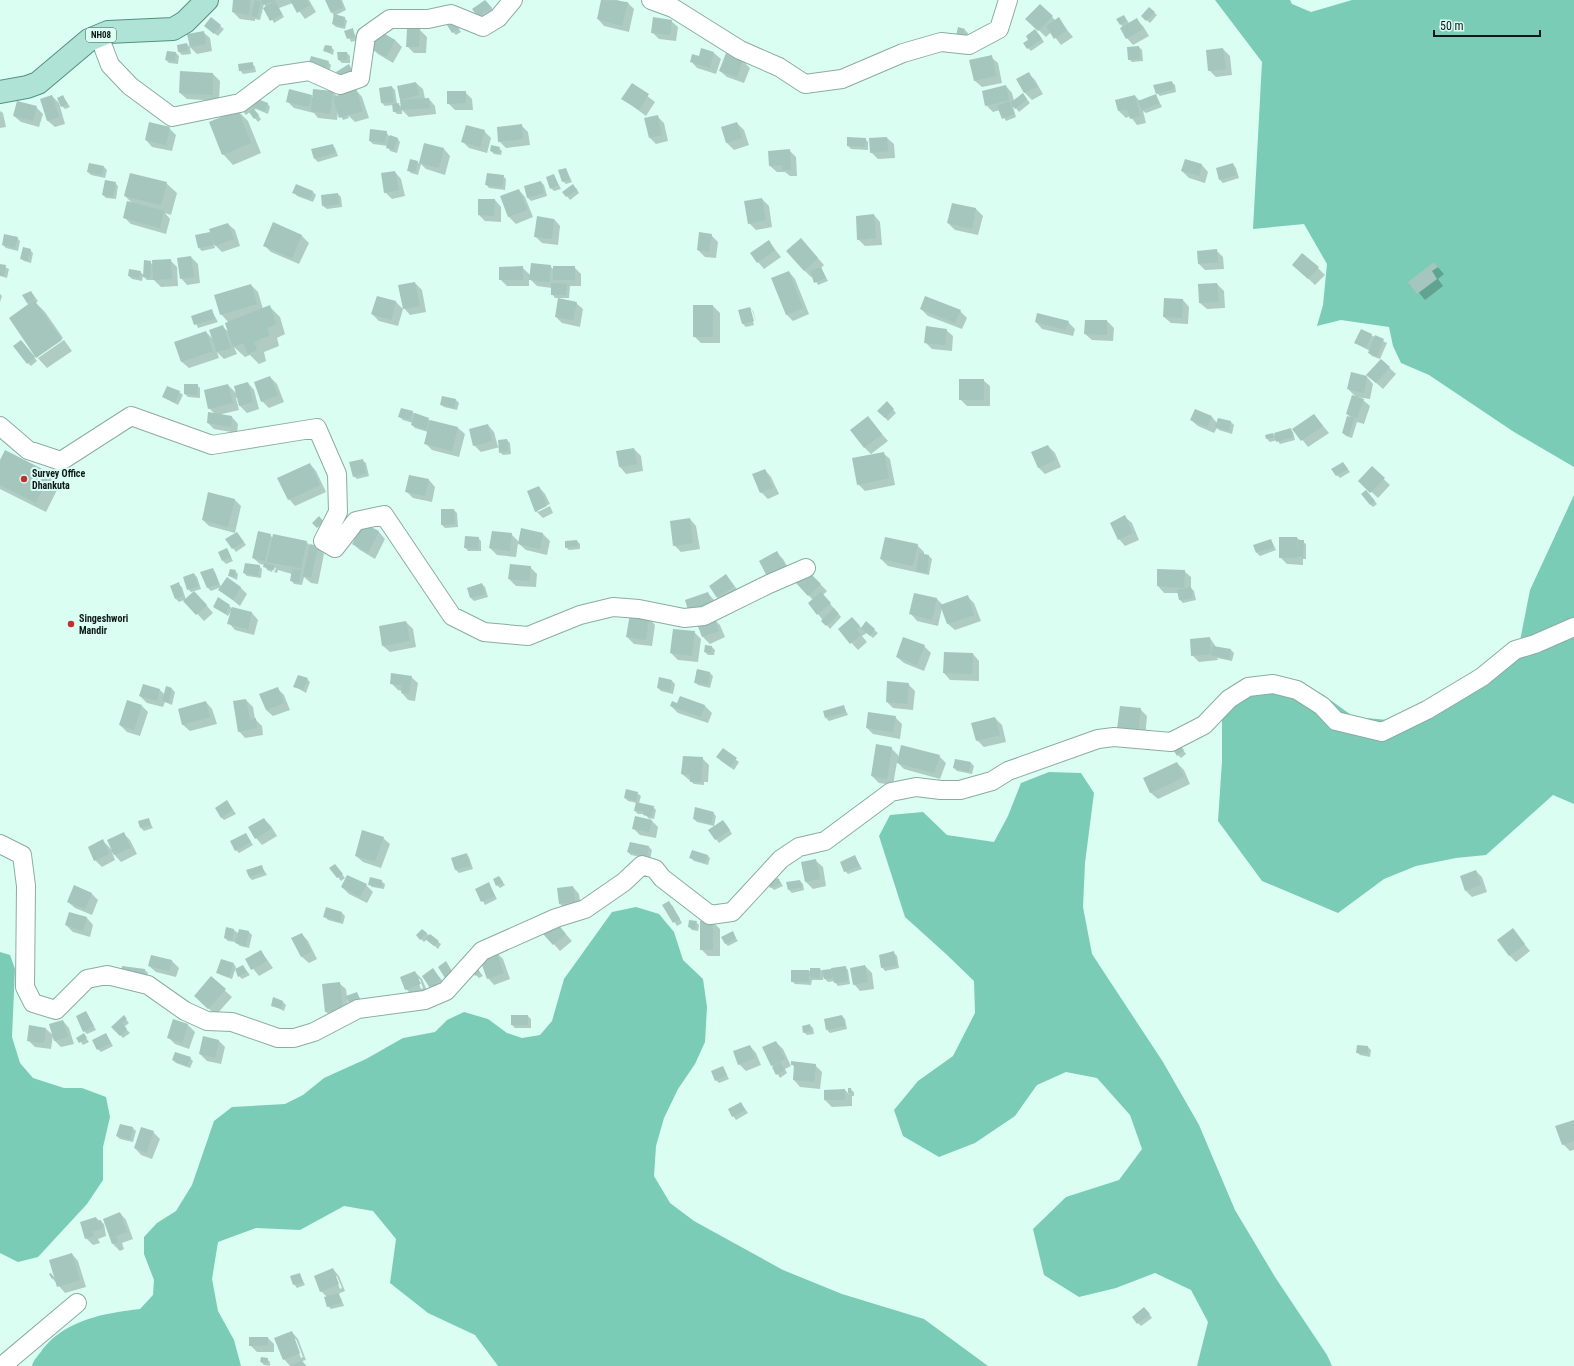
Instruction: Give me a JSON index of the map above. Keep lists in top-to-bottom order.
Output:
{
  "streets": {
    "main road": ["NH08"]
  },
  "places": ["Survey Office Dhankuta", "Singeshwori Mandir"],
  "scale_bar": "50 m"
}
